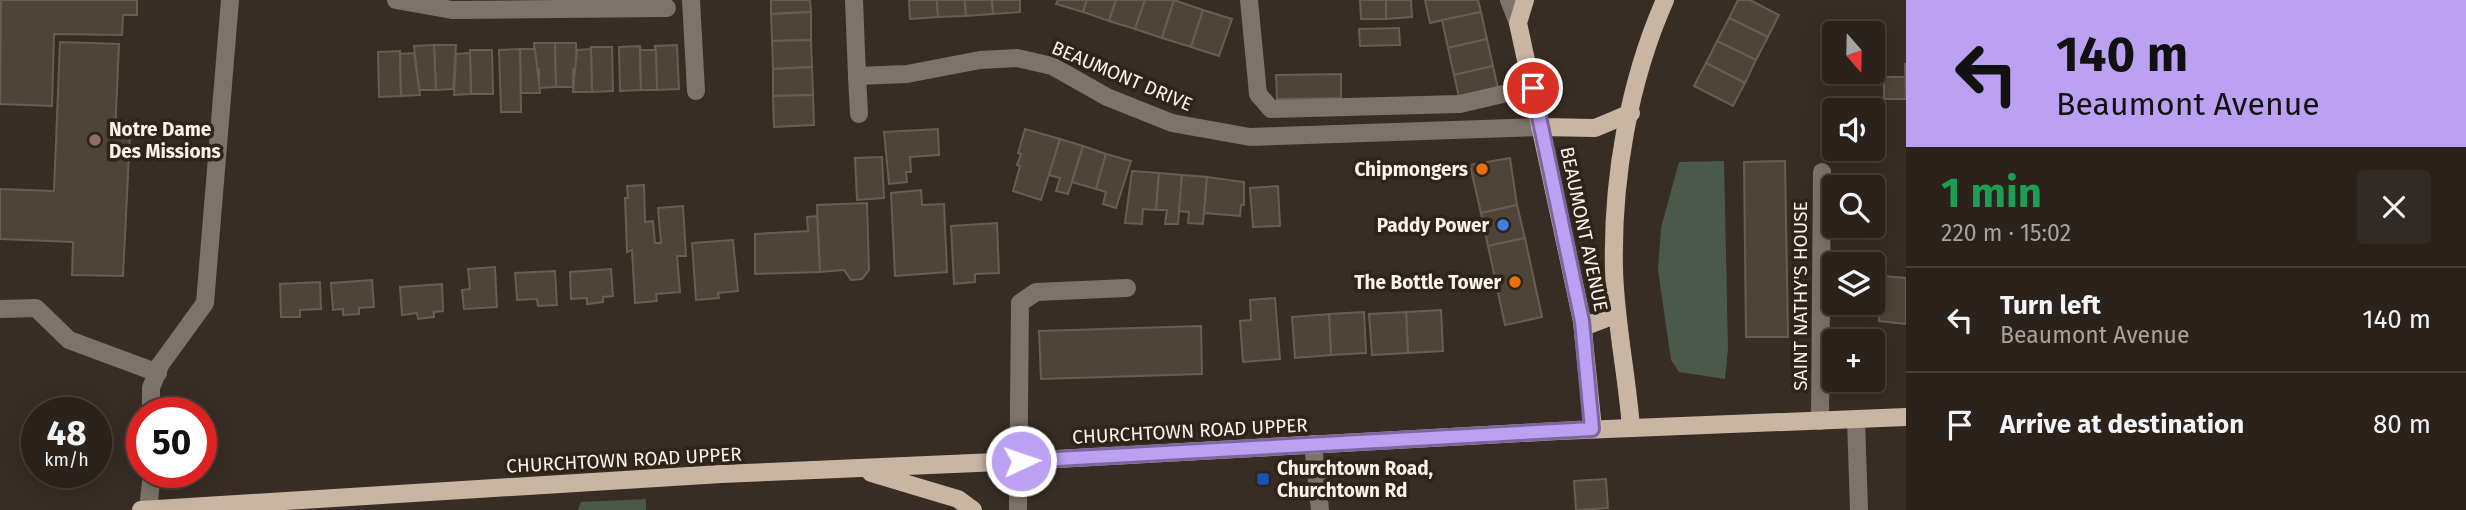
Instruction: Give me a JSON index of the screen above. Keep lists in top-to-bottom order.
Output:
{
  "streets": {
    "main road": ["BEAUMONT AVENUE", "CHURCHTOWN ROAD UPPER"],
    "street": ["BEAUMONT DRIVE", "SAINT NATHY'S HOUSE"]
  },
  "crossings": [
    ["BEAUMONT DRIVE", "BEAUMONT AVENUE"],
    ["BEAUMONT AVENUE", "CHURCHTOWN ROAD UPPER"],
    ["SAINT NATHY'S HOUSE", "CHURCHTOWN ROAD UPPER"]
  ],
  "places": {
    "other": [
      "Notre Dame Des Missions",
      "Chipmongers",
      "Paddy Power",
      "The Bottle Tower"
    ],
    "transit": ["Churchtown Road, Churchtown Rd"]
  },
  "north": "bottom",
  "page": {
    "turn": ["140 m", "Beaumont Avenue"],
    "map_buttons": "+",
    "heading": ["1 min", "220 m · 15:02"],
    "list": [
      {
        "name": "Turn left",
        "note": "Beaumont Avenue",
        "value": "140 m"
      },
      {
        "name": "Arrive at destination",
        "value": "80 m"
      }
    ],
    "speed": "48 km/h",
    "limit": "50"
  }
}
